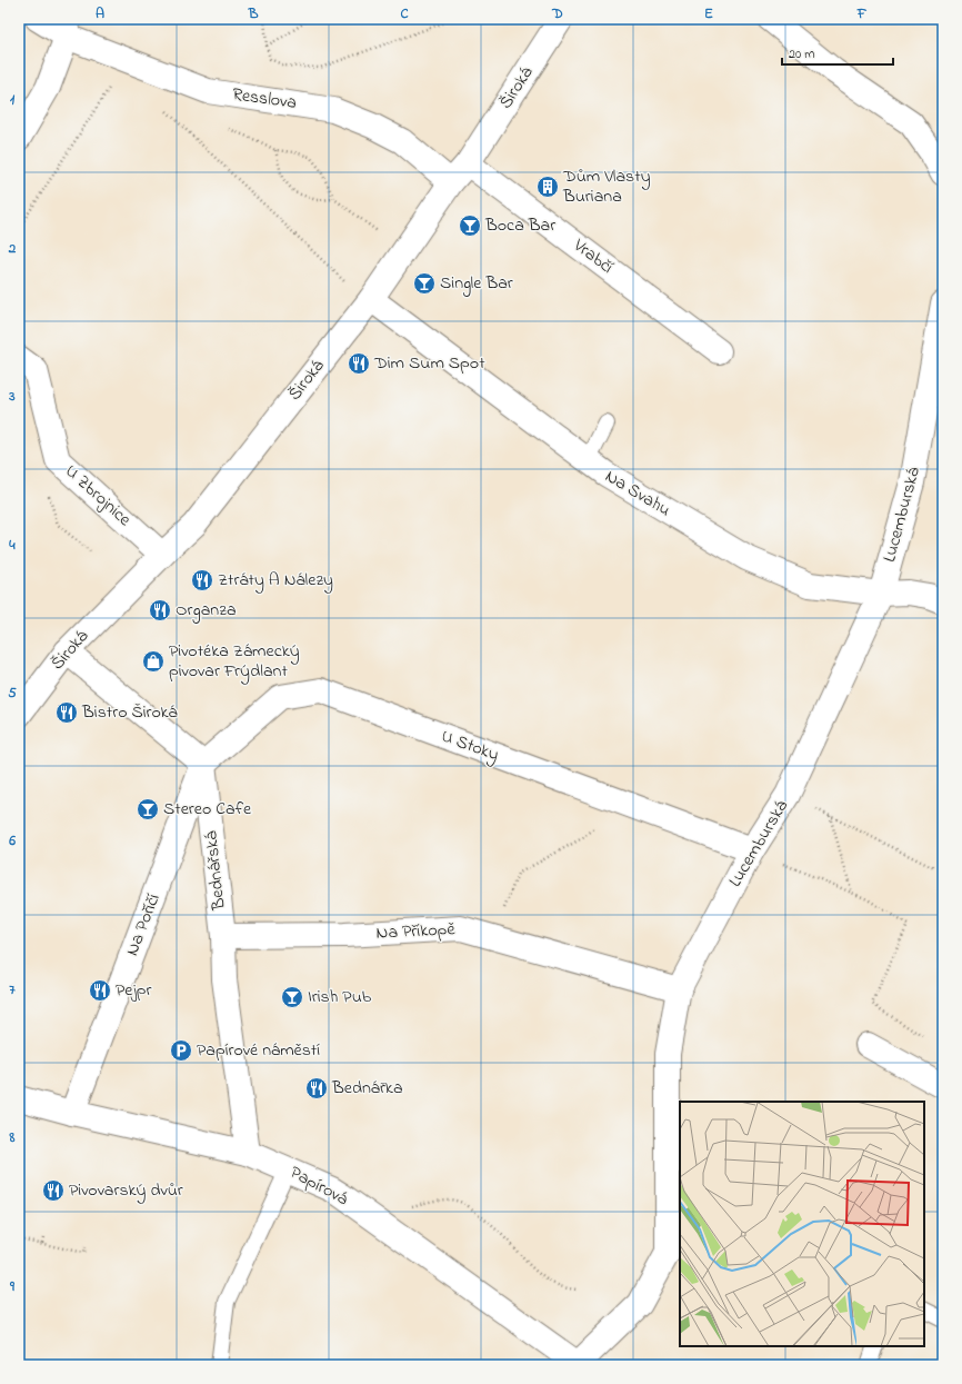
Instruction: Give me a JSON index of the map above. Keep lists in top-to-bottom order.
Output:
{
  "streets": {
    "street": [
      "Široká",
      "Resslova",
      "Vrabčí",
      "Na Svahu",
      "U Zbrojnice",
      "Lucemburská",
      "U Stoky",
      "Bednářská",
      "Na Poříčí",
      "Na Příkopě",
      "Papírová"
    ]
  },
  "crossings": [
    ["Široká", "Resslova"],
    ["Široká", "Vrabčí"],
    ["Široká", "Na Svahu"],
    ["Široká", "U Zbrojnice"],
    ["Na Svahu", "Lucemburská"],
    ["Lucemburská", "U Stoky"],
    ["Lucemburská", "Na Příkopě"],
    ["Lucemburská", "Papírová"],
    ["U Stoky", "Bednářská"],
    ["U Stoky", "Na Poříčí"],
    ["Bednářská", "Na Poříčí"],
    ["Bednářská", "Na Příkopě"],
    ["Bednářská", "Papírová"],
    ["Na Poříčí", "Papírová"]
  ],
  "places": {
    "building": ["Dům Vlasty Buriana"],
    "bar": [
      "Boca Bar",
      "Single Bar",
      "Stereo Cafe",
      "Irish Pub"
    ],
    "restaurant": [
      "Dim Sum Spot",
      "Ztráty A Nálezy",
      "Organza",
      "Bistro Široká",
      "Pejpr",
      "Bednářka",
      "Pivovarský dvůr"
    ],
    "shop": ["Pivotéka Zámecký pivovar Frýdlant"],
    "parking": ["Papírové náměstí"]
  },
  "scale_bar": "20 m",
  "grid": {
    "columns": [
      "A",
      "B",
      "C",
      "D",
      "E",
      "F"
    ],
    "rows": [
      "1",
      "2",
      "3",
      "4",
      "5",
      "6",
      "7",
      "8",
      "9"
    ]
  }
}
